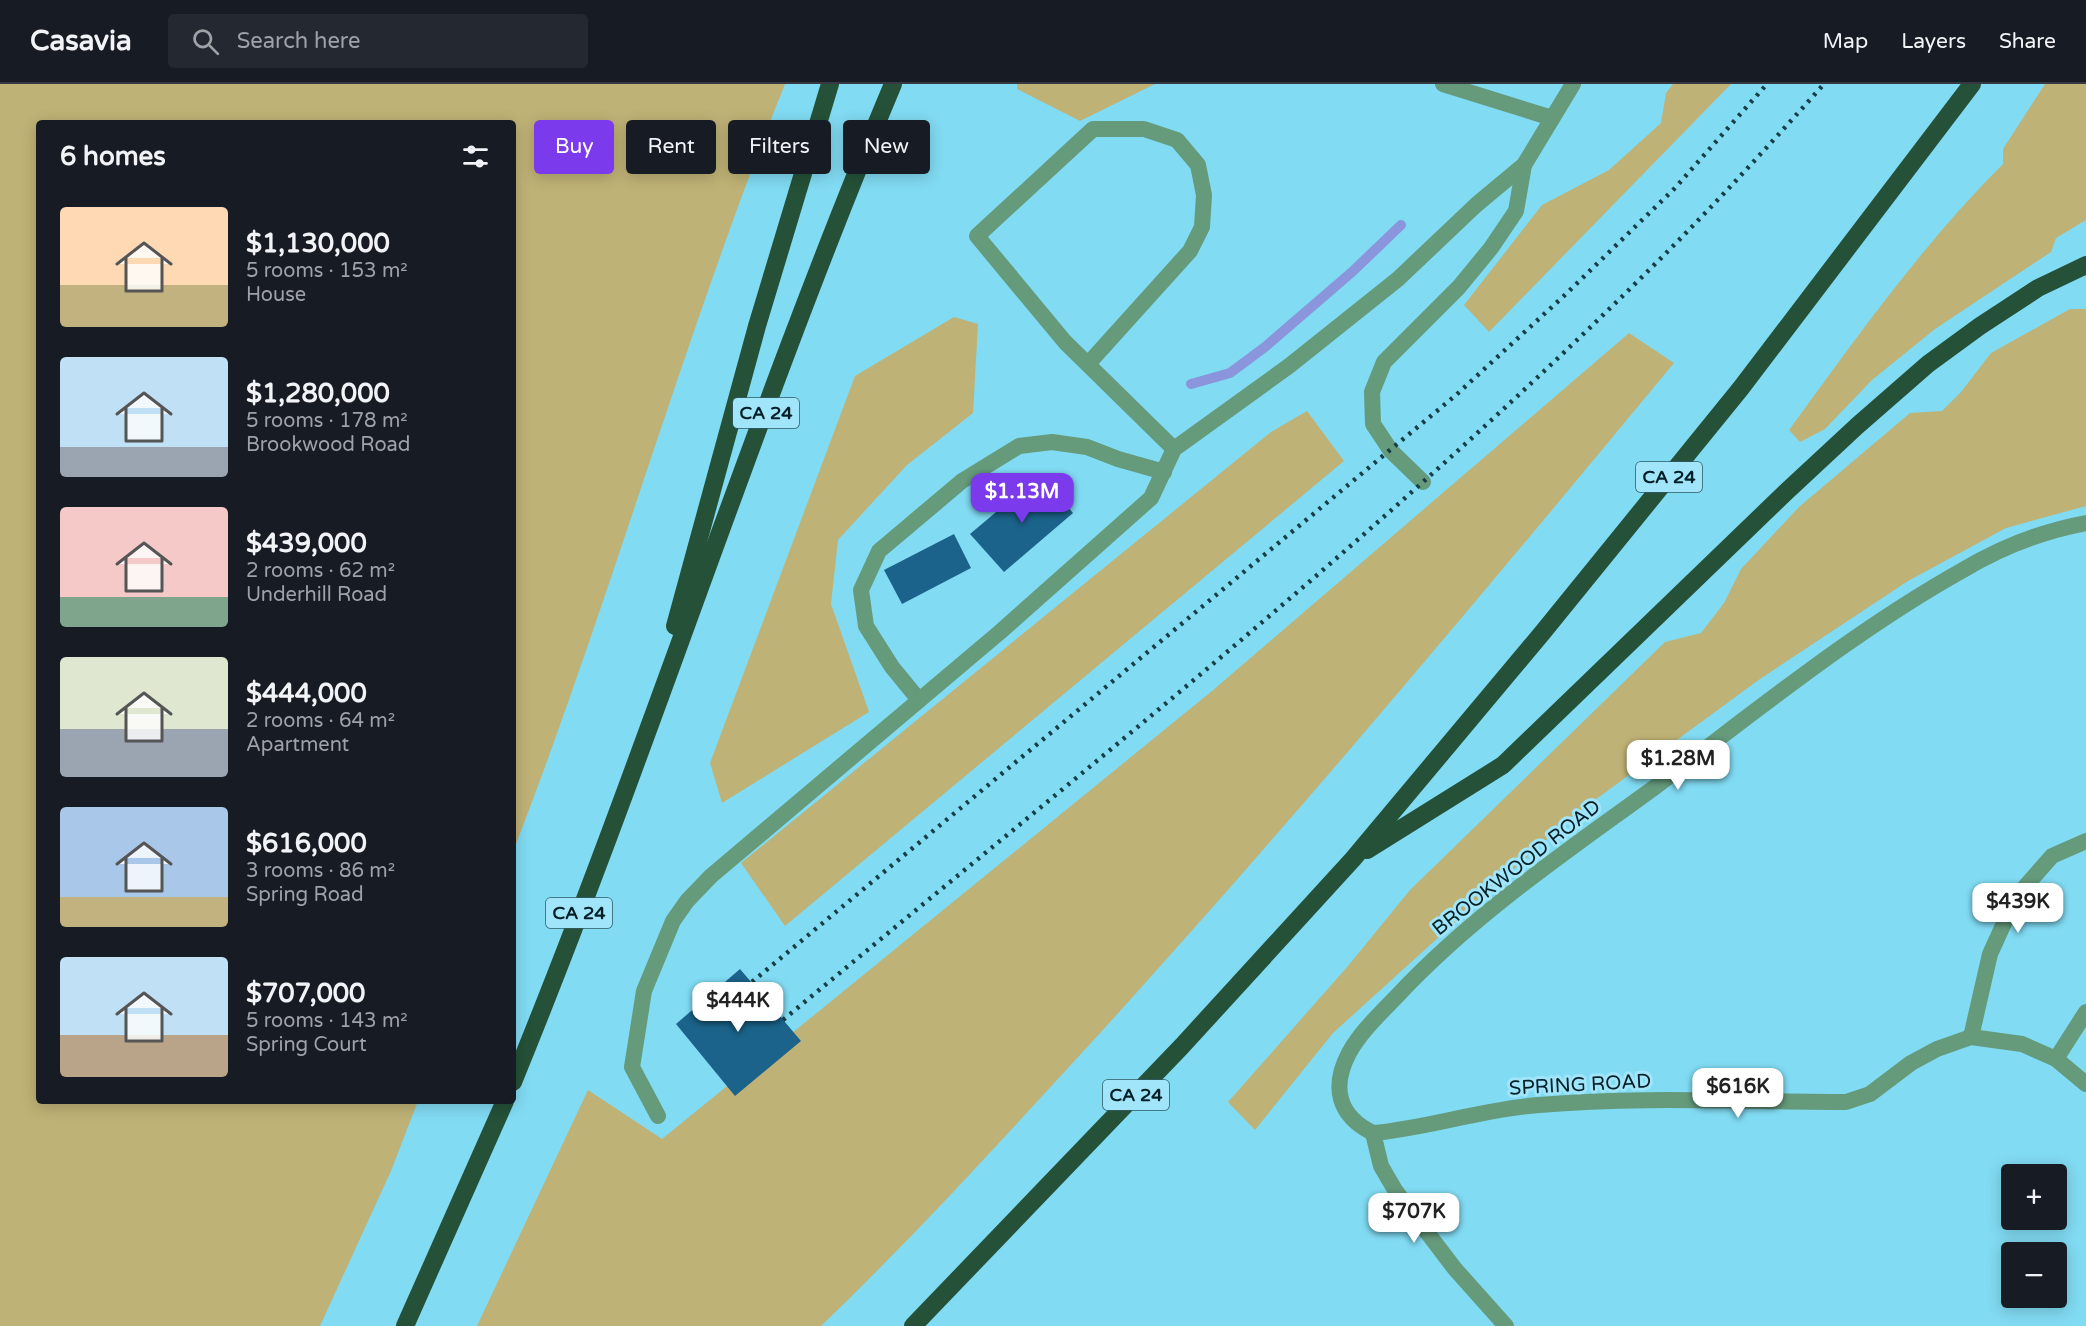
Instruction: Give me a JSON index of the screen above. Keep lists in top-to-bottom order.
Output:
{
  "streets": {
    "highway": ["CA 24"],
    "street": ["BROOKWOOD ROAD", "SPRING ROAD"]
  },
  "crossings": [
    ["BROOKWOOD ROAD", "SPRING ROAD"]
  ],
  "page": {
    "header": "Casavia",
    "search": "Search here",
    "nav": ["Map", "Layers", "Share"],
    "chip": [
      "Buy",
      "Rent",
      "Filters",
      "New"
    ],
    "heading": "6 homes",
    "list": [
      {
        "name": "$1,130,000",
        "note": "5 rooms · 153 m² · House"
      },
      {
        "name": "$1,280,000",
        "note": "5 rooms · 178 m² · Brookwood Road"
      },
      {
        "name": "$439,000",
        "note": "2 rooms · 62 m² · Underhill Road"
      },
      {
        "name": "$444,000",
        "note": "2 rooms · 64 m² · Apartment"
      },
      {
        "name": "$616,000",
        "note": "3 rooms · 86 m² · Spring Road"
      },
      {
        "name": "$707,000",
        "note": "5 rooms · 143 m² · Spring Court"
      }
    ],
    "price": [
      "$1.13M",
      "$1.28M",
      "$439K",
      "$444K",
      "$616K",
      "$707K"
    ],
    "map_buttons": ["+", "−"]
  }
}
